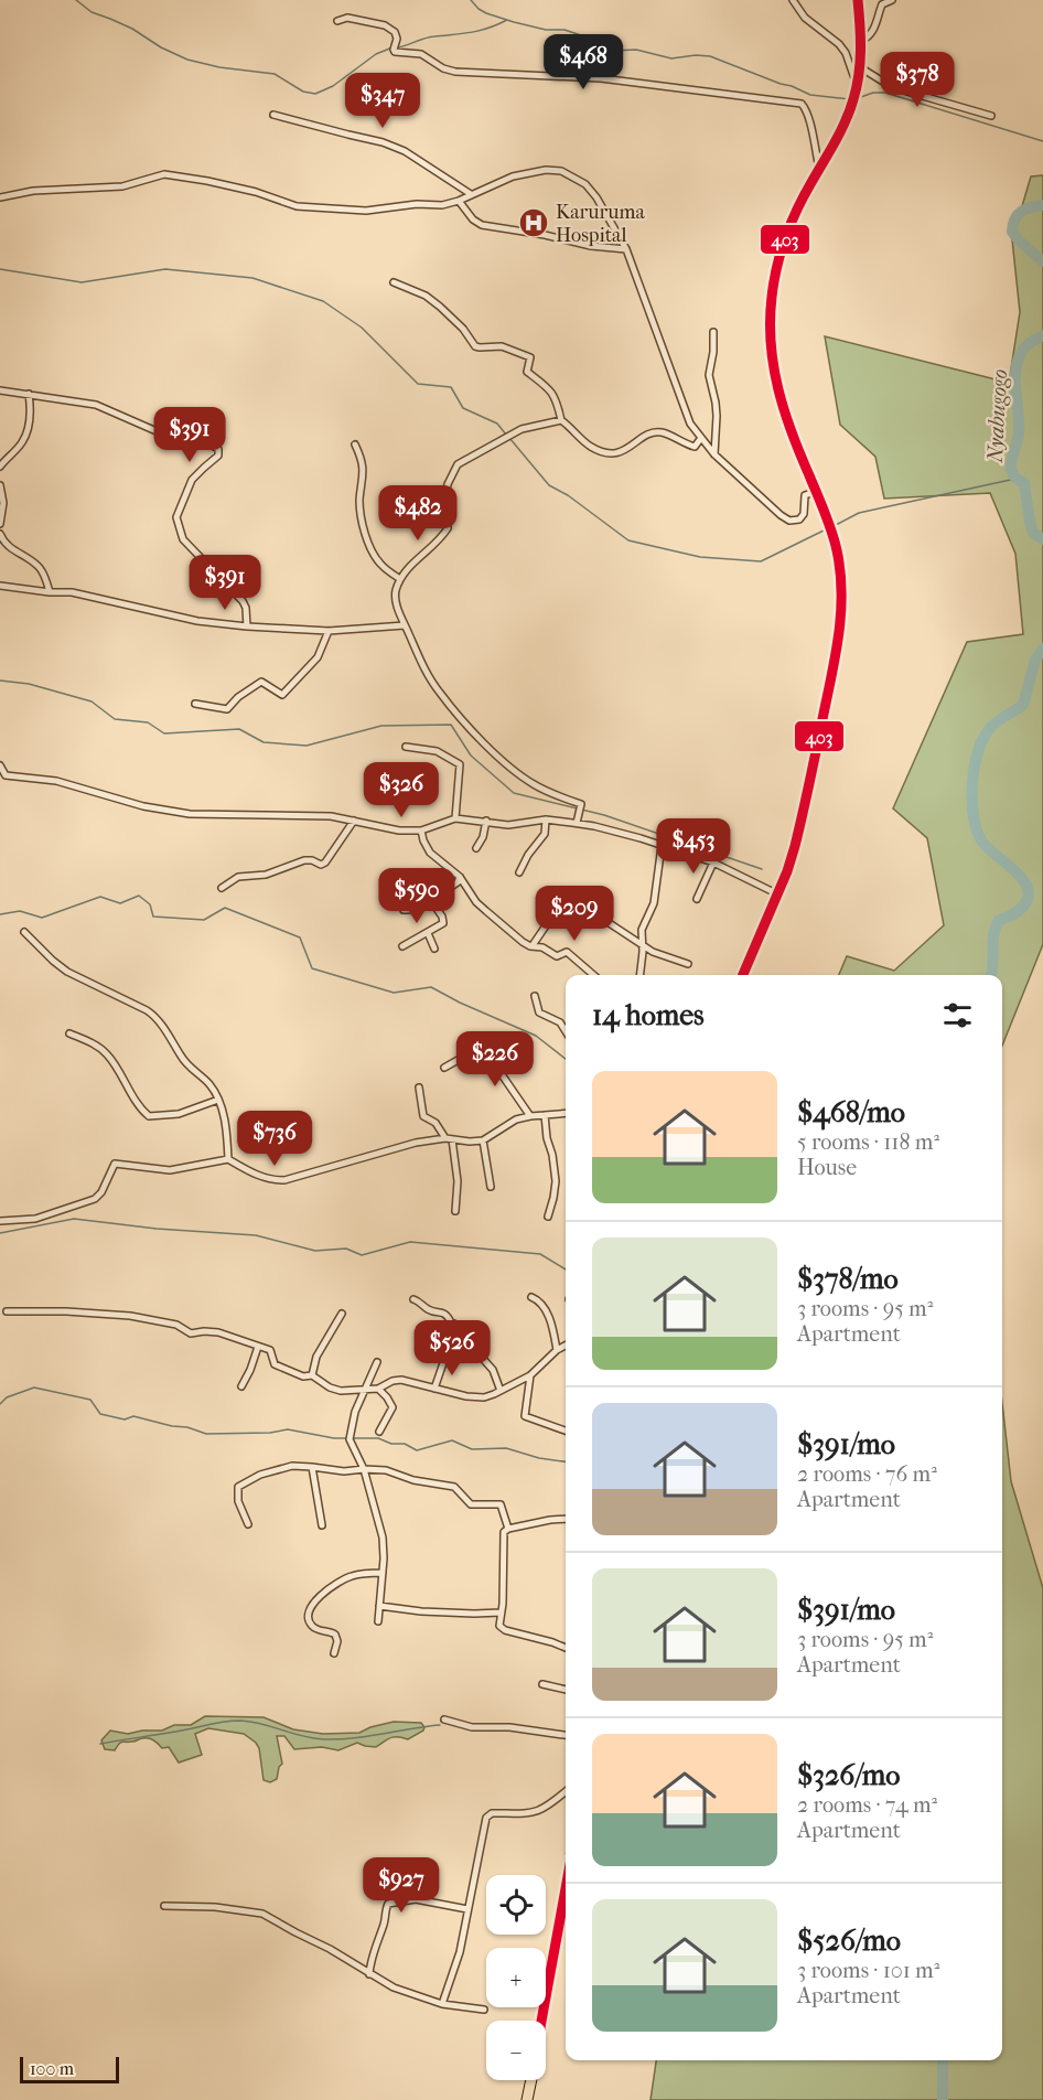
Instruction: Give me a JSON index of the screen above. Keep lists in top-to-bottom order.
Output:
{
  "water": ["Nyabugogo"],
  "places": {
    "hospital": ["Karuruma Hospital"]
  },
  "lines": ["transit line 403"],
  "scale_bar": "100 m",
  "page": {
    "price": [
      "$468",
      "$378",
      "$347",
      "$391",
      "$482",
      "$391",
      "$326",
      "$453",
      "$590",
      "$209",
      "$226",
      "$736",
      "$526",
      "$927"
    ],
    "heading": "14 homes",
    "list": [
      {
        "name": "$468/mo",
        "note": "5 rooms · 118 m² · House"
      },
      {
        "name": "$378/mo",
        "note": "3 rooms · 95 m² · Apartment"
      },
      {
        "name": "$391/mo",
        "note": "2 rooms · 76 m² · Apartment"
      },
      {
        "name": "$391/mo",
        "note": "3 rooms · 95 m² · Apartment"
      },
      {
        "name": "$326/mo",
        "note": "2 rooms · 74 m² · Apartment"
      },
      {
        "name": "$526/mo",
        "note": "3 rooms · 101 m² · Apartment"
      }
    ],
    "map_buttons": ["+", "−"],
    "scale": "100 m"
  }
}
